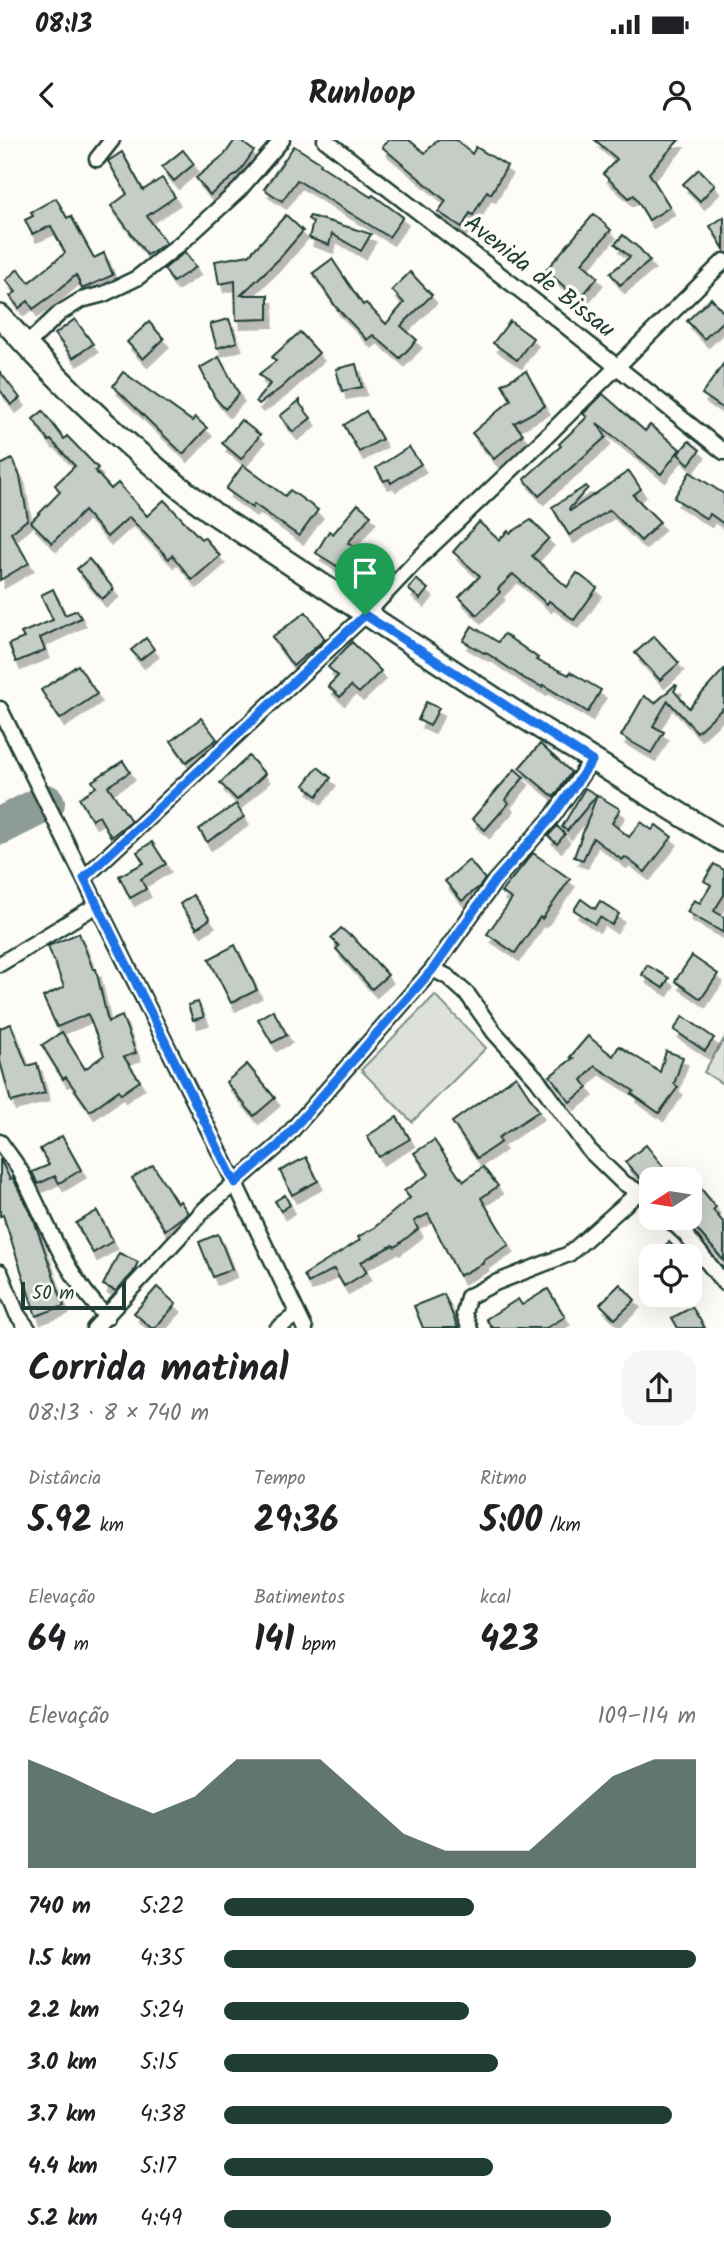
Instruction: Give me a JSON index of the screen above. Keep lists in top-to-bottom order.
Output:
{
  "streets": {
    "street": ["Avenida de Bissau"]
  },
  "scale_bar": "50 m",
  "north": "left",
  "page": {
    "status": "08:13",
    "header": "Runloop",
    "scale": "50 m",
    "heading": ["Corrida matinal", "08:13 · 8 × 740 m"],
    "stats": [
      ["Distância", "5.92 km"],
      ["Tempo", "29:36"],
      ["Ritmo", "5:00 /km"],
      ["Elevação", "64 m"],
      ["Batimentos", "141 bpm"],
      ["kcal", "423"]
    ],
    "chart": ["Elevação", "109–114 m"],
    "list": [
      {
        "name": "740 m",
        "note": "5:22"
      },
      {
        "name": "1.5 km",
        "note": "4:35"
      },
      {
        "name": "2.2 km",
        "note": "5:24"
      },
      {
        "name": "3.0 km",
        "note": "5:15"
      },
      {
        "name": "3.7 km",
        "note": "4:38"
      },
      {
        "name": "4.4 km",
        "note": "5:17"
      },
      {
        "name": "5.2 km",
        "note": "4:49"
      }
    ]
  }
}
